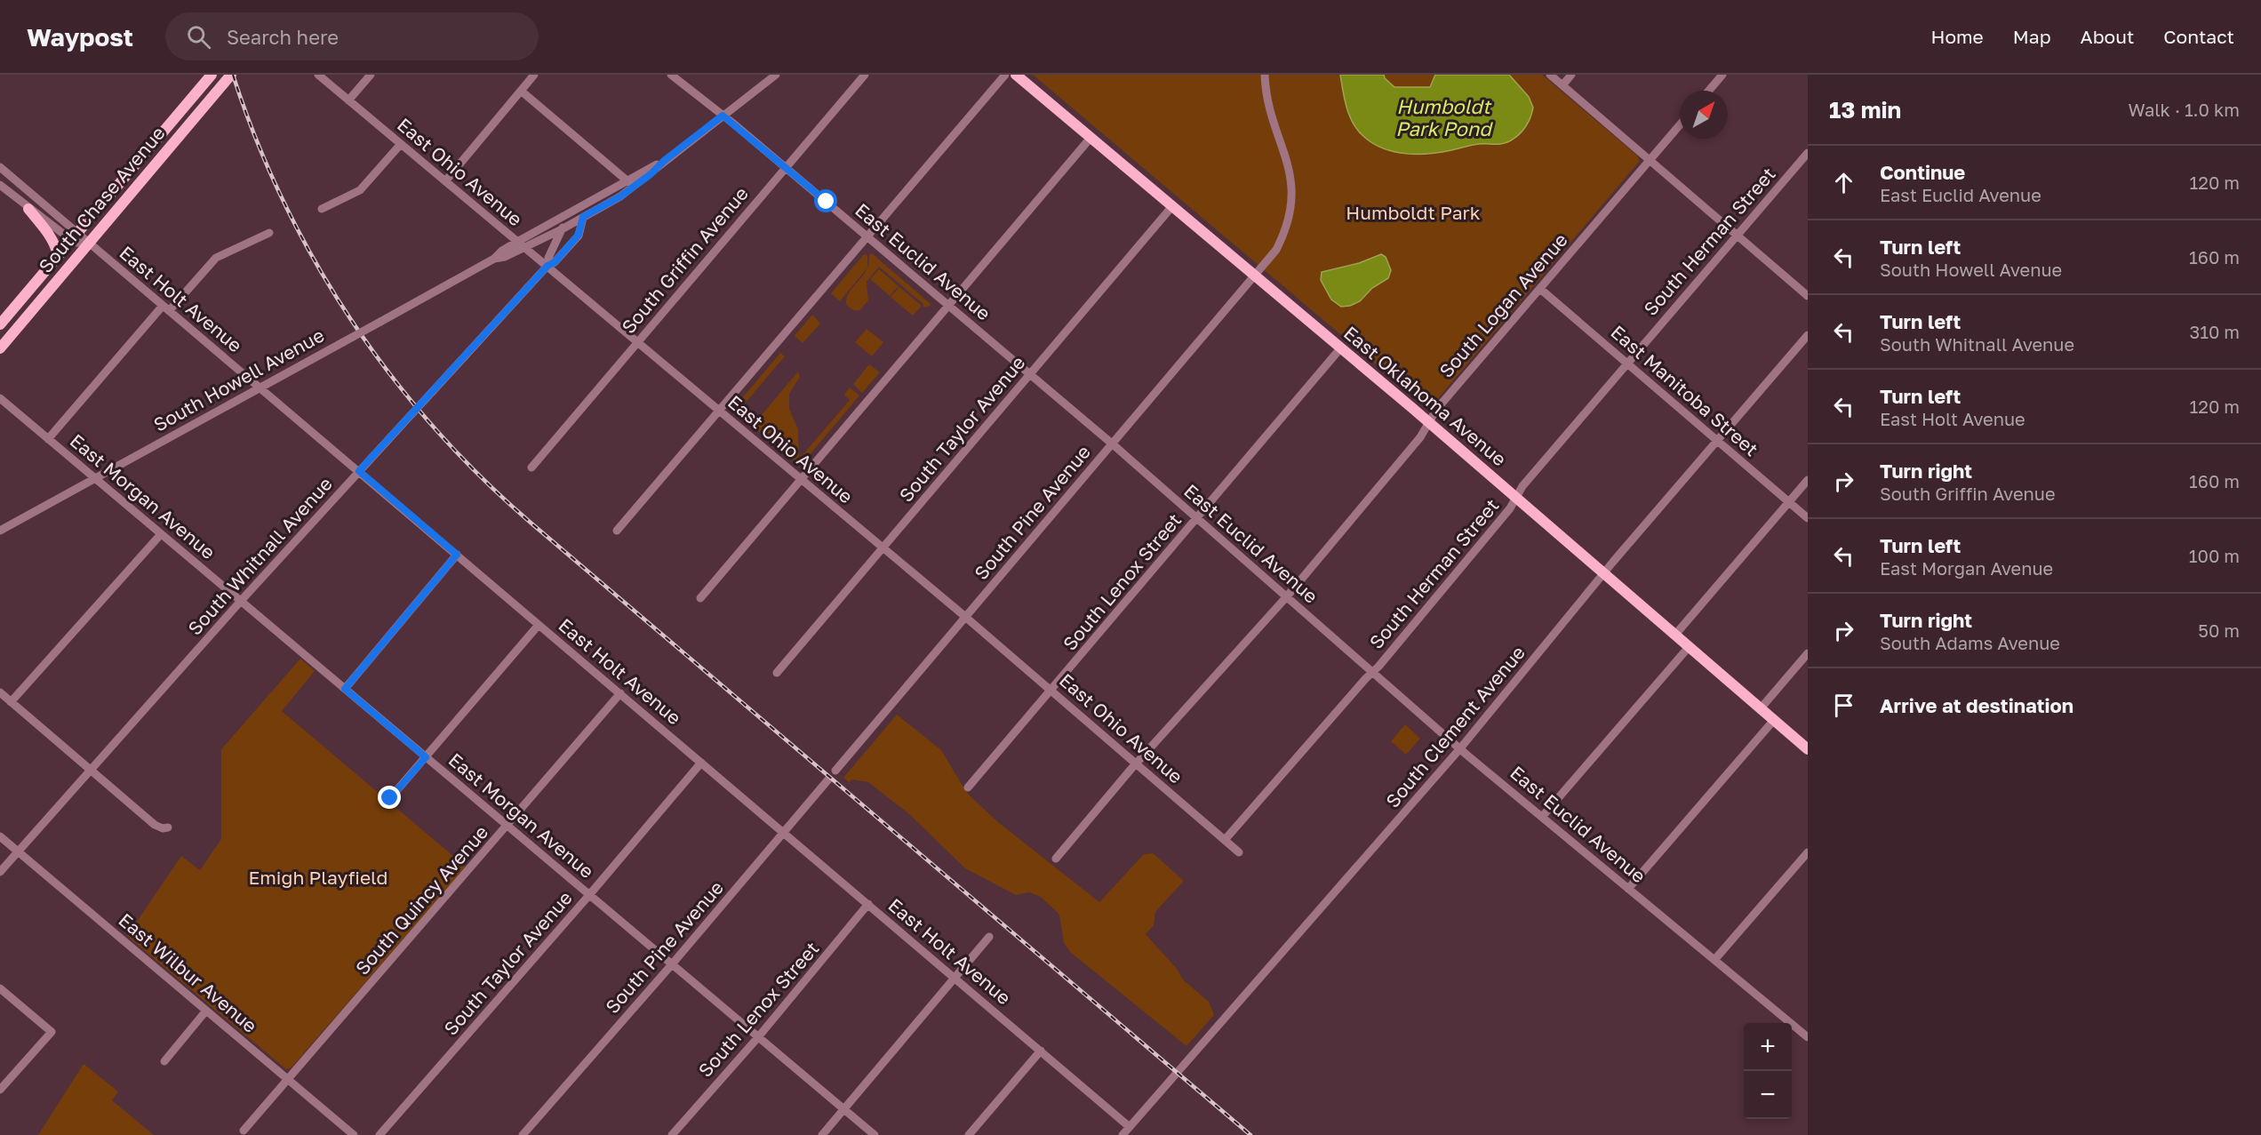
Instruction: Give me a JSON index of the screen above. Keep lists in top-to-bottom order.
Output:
{
  "streets": {
    "main road": ["South Chase Avenue", "East Oklahoma Avenue"],
    "street": [
      "East Ohio Avenue",
      "South Herman Street",
      "South Griffin Avenue",
      "East Euclid Avenue",
      "East Holt Avenue",
      "South Logan Avenue",
      "South Howell Avenue",
      "East Manitoba Street",
      "South Taylor Avenue",
      "East Morgan Avenue",
      "South Pine Avenue",
      "South Whitnall Avenue",
      "South Lenox Street",
      "South Clement Avenue",
      "South Quincy Avenue",
      "East Wilbur Avenue"
    ]
  },
  "crossings": [
    ["East Ohio Avenue", "South Herman Street"],
    ["East Ohio Avenue", "South Griffin Avenue"],
    ["East Ohio Avenue", "South Logan Avenue"],
    ["East Ohio Avenue", "South Howell Avenue"],
    ["East Ohio Avenue", "South Taylor Avenue"],
    ["East Ohio Avenue", "South Pine Avenue"],
    ["East Ohio Avenue", "South Whitnall Avenue"],
    ["East Ohio Avenue", "South Lenox Street"],
    ["South Chase Avenue", "East Holt Avenue"],
    ["South Herman Street", "East Euclid Avenue"],
    ["South Herman Street", "East Manitoba Street"],
    ["South Herman Street", "East Oklahoma Avenue"],
    ["South Griffin Avenue", "East Euclid Avenue"],
    ["East Euclid Avenue", "South Logan Avenue"],
    ["East Euclid Avenue", "South Howell Avenue"],
    ["East Euclid Avenue", "South Taylor Avenue"],
    ["East Euclid Avenue", "South Pine Avenue"],
    ["East Euclid Avenue", "South Lenox Street"],
    ["East Euclid Avenue", "South Clement Avenue"],
    ["East Holt Avenue", "South Howell Avenue"],
    ["East Holt Avenue", "South Taylor Avenue"],
    ["East Holt Avenue", "South Pine Avenue"],
    ["East Holt Avenue", "South Whitnall Avenue"],
    ["East Holt Avenue", "South Lenox Street"],
    ["East Holt Avenue", "South Clement Avenue"],
    ["East Holt Avenue", "South Quincy Avenue"],
    ["South Logan Avenue", "East Manitoba Street"],
    ["South Logan Avenue", "East Oklahoma Avenue"],
    ["South Howell Avenue", "East Morgan Avenue"],
    ["South Howell Avenue", "South Whitnall Avenue"],
    ["East Manitoba Street", "South Clement Avenue"],
    ["East Oklahoma Avenue", "South Taylor Avenue"],
    ["East Oklahoma Avenue", "South Pine Avenue"],
    ["East Oklahoma Avenue", "South Lenox Street"],
    ["East Oklahoma Avenue", "South Clement Avenue"],
    ["South Taylor Avenue", "East Morgan Avenue"],
    ["East Morgan Avenue", "South Pine Avenue"],
    ["East Morgan Avenue", "South Whitnall Avenue"],
    ["East Morgan Avenue", "South Lenox Street"],
    ["East Morgan Avenue", "South Quincy Avenue"],
    ["South Whitnall Avenue", "East Wilbur Avenue"],
    ["South Quincy Avenue", "East Wilbur Avenue"]
  ],
  "water": ["Humboldt Park Pond"],
  "parks": ["Humboldt Park", "Emigh Playfield"],
  "north": "top right",
  "page": {
    "header": "Waypost",
    "search": "Search here",
    "nav": [
      "Home",
      "Map",
      "About",
      "Contact"
    ],
    "heading": ["13 min", "Walk · 1.0 km"],
    "list": [
      ["Continue", "East Euclid Avenue", "120 m"],
      ["Turn left", "South Howell Avenue", "160 m"],
      ["Turn left", "South Whitnall Avenue", "310 m"],
      ["Turn left", "East Holt Avenue", "120 m"],
      ["Turn right", "South Griffin Avenue", "160 m"],
      ["Turn left", "East Morgan Avenue", "100 m"],
      ["Turn right", "South Adams Avenue", "50 m"],
      "Arrive at destination"
    ],
    "map_buttons": ["+", "−"]
  }
}
